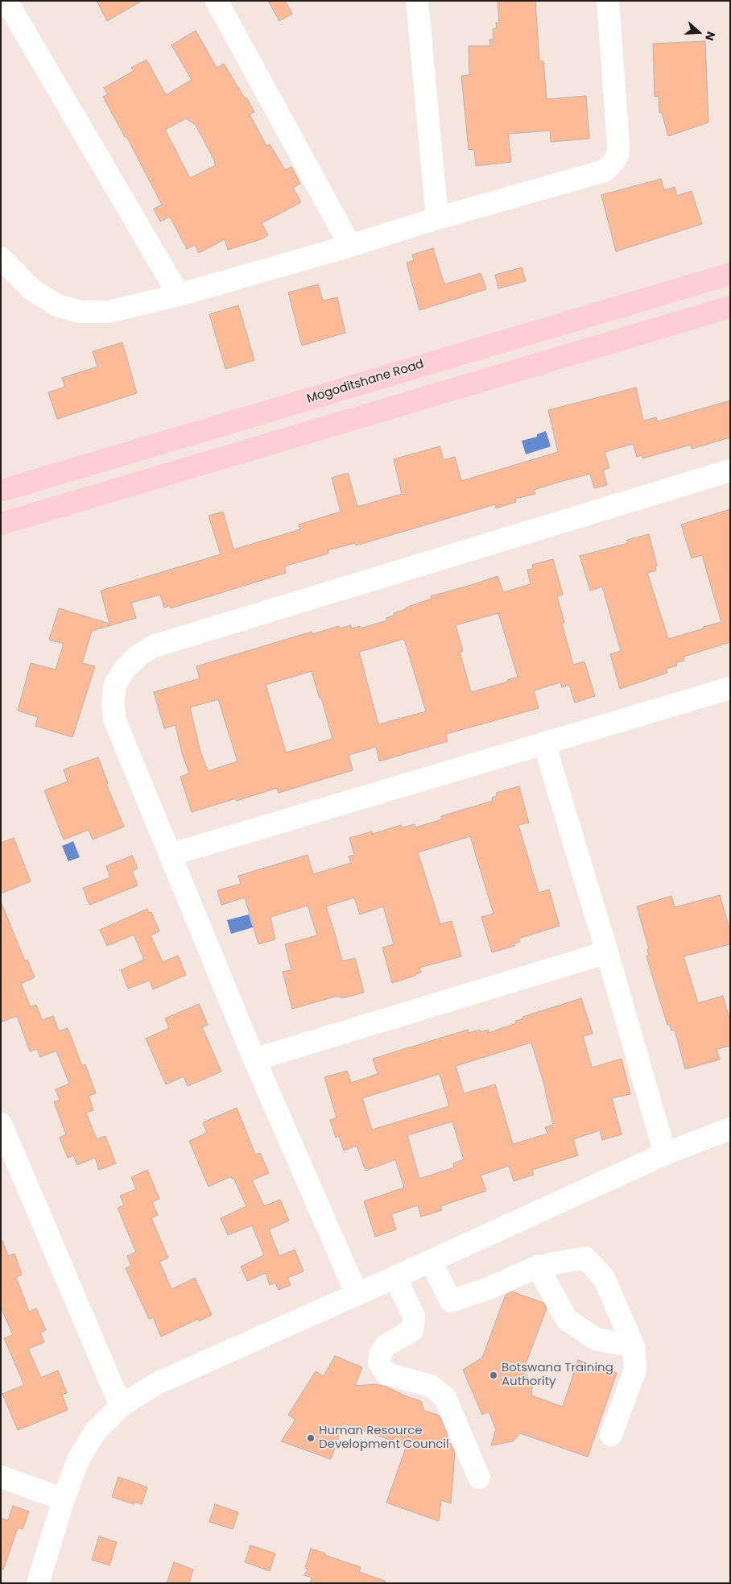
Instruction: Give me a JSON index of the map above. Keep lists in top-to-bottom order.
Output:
{
  "streets": {
    "main road": ["Mogoditshane Road"]
  },
  "places": ["Botswana Training Authority", "Human Resource Development Council"],
  "north": "right"
}
